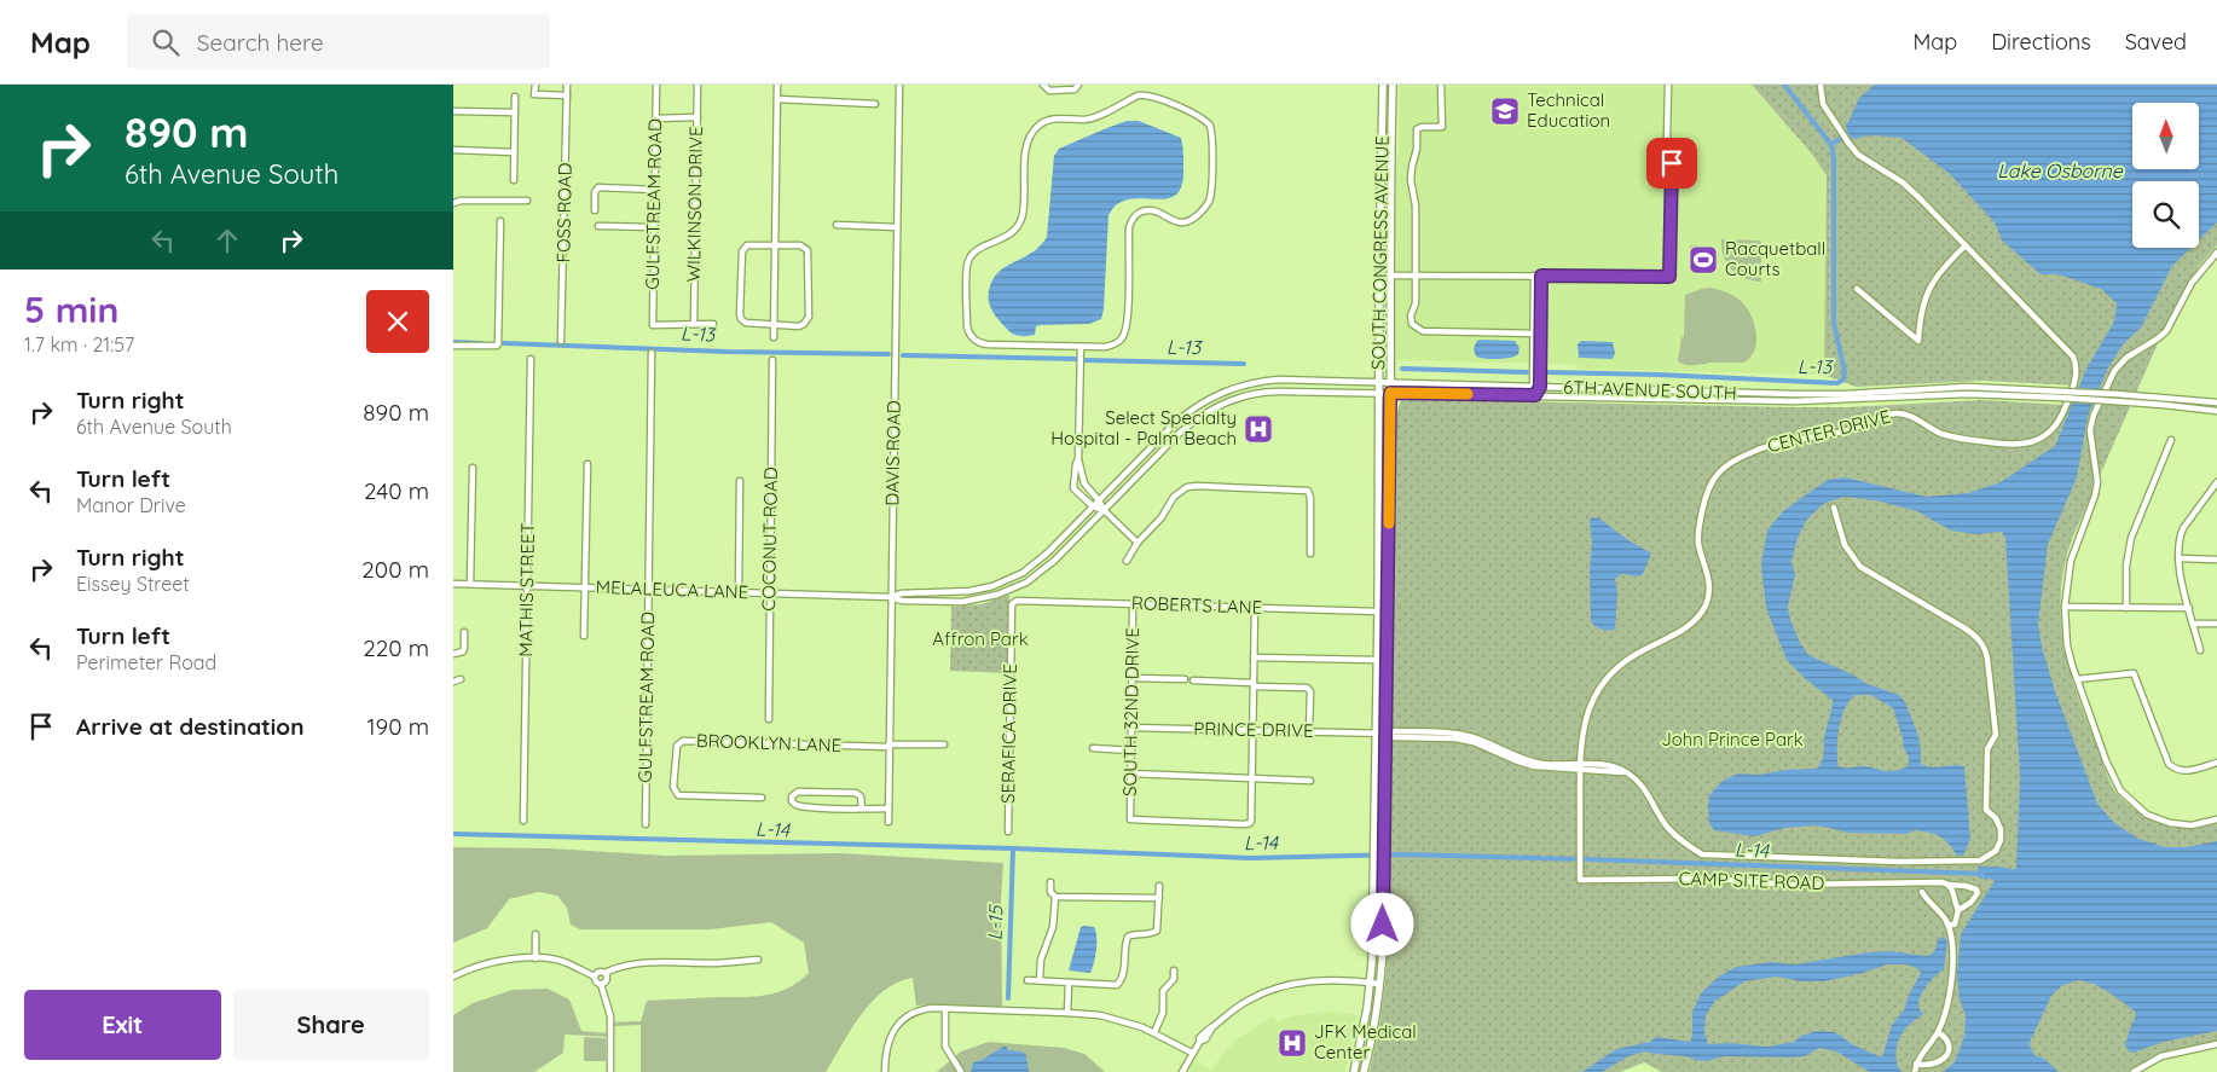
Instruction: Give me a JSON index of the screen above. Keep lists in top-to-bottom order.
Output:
{
  "streets": {
    "main road": ["SOUTH CONGRESS AVENUE"],
    "street": [
      "GULFSTREAM ROAD",
      "WILKINSON DRIVE",
      "FOSS ROAD",
      "6TH AVENUE SOUTH",
      "CENTER DRIVE",
      "DAVIS ROAD",
      "COCONUT ROAD",
      "MATHIS STREET",
      "MELALEUCA LANE",
      "ROBERTS LANE",
      "SOUTH 32ND DRIVE",
      "PRINCE DRIVE",
      "SERAFICA DRIVE",
      "BROOKLYN LANE",
      "CAMP SITE ROAD"
    ]
  },
  "crossings": [
    ["GULFSTREAM ROAD", "WILKINSON DRIVE"],
    ["GULFSTREAM ROAD", "MELALEUCA LANE"],
    ["SOUTH CONGRESS AVENUE", "6TH AVENUE SOUTH"],
    ["SOUTH CONGRESS AVENUE", "ROBERTS LANE"],
    ["SOUTH CONGRESS AVENUE", "PRINCE DRIVE"],
    ["6TH AVENUE SOUTH", "MELALEUCA LANE"],
    ["CENTER DRIVE", "PRINCE DRIVE"],
    ["CENTER DRIVE", "CAMP SITE ROAD"],
    ["DAVIS ROAD", "MELALEUCA LANE"],
    ["DAVIS ROAD", "BROOKLYN LANE"],
    ["COCONUT ROAD", "MELALEUCA LANE"],
    ["MATHIS STREET", "MELALEUCA LANE"],
    ["ROBERTS LANE", "SOUTH 32ND DRIVE"],
    ["ROBERTS LANE", "SERAFICA DRIVE"],
    ["SOUTH 32ND DRIVE", "PRINCE DRIVE"]
  ],
  "water": [
    "Lake Osborne",
    "L-13",
    "L-14",
    "L-15"
  ],
  "parks": ["Affron Park", "John Prince Park"],
  "places": {
    "school or university": ["Technical Education"],
    "sports": ["Racquetball Courts"],
    "hospital": ["Select Specialty Hospital - Palm Beach", "JFK Medical Center"]
  },
  "north": "top",
  "page": {
    "header": "Map",
    "search": "Search here",
    "nav": ["Map", "Directions", "Saved"],
    "turn": ["890 m", "6th Avenue South"],
    "heading": ["5 min", "1.7 km · 21:57"],
    "list": [
      {
        "name": "Turn right",
        "note": "6th Avenue South",
        "value": "890 m"
      },
      {
        "name": "Turn left",
        "note": "Manor Drive",
        "value": "240 m"
      },
      {
        "name": "Turn right",
        "note": "Eissey Street",
        "value": "200 m"
      },
      {
        "name": "Turn left",
        "note": "Perimeter Road",
        "value": "220 m"
      },
      {
        "name": "Arrive at destination",
        "value": "190 m"
      }
    ],
    "buttons": ["Exit", "Share"]
  }
}
